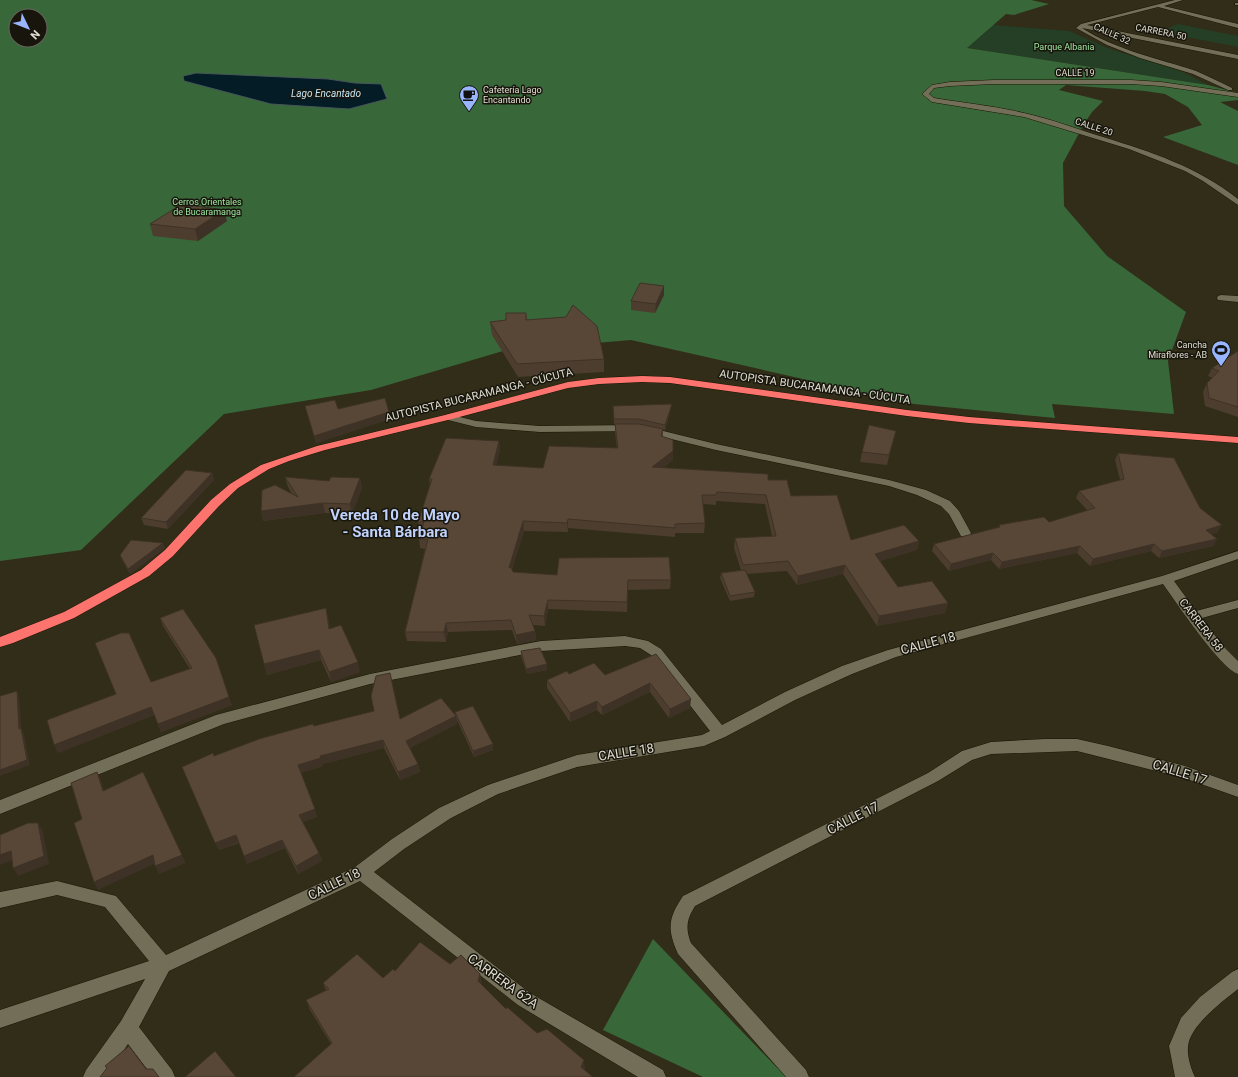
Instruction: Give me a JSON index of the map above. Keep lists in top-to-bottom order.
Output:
{
  "streets": {
    "highway": ["AUTOPISTA BUCARAMANGA - CÚCUTA"],
    "street": [
      "CARRERA 50",
      "CALLE 32",
      "CALLE 19",
      "CALLE 20",
      "CARRERA 58",
      "CALLE 18",
      "CALLE 17",
      "CARRERA 62A"
    ]
  },
  "crossings": [
    ["CARRERA 50", "CALLE 32"],
    ["CALLE 19", "CALLE 20"],
    ["CARRERA 58", "CALLE 18"],
    ["CALLE 18", "CARRERA 62A"]
  ],
  "districts": ["Vereda 10 de Mayo - Santa Bárbara"],
  "water": ["Lago Encantado"],
  "parks": ["Parque Albania", "Cerros Orientales de Bucaramanga"],
  "places": {
    "cafe": ["Cafetería Lago Encantando"],
    "sports": ["Cancha Miraflores - AB"]
  },
  "north": "bottom right"
}
